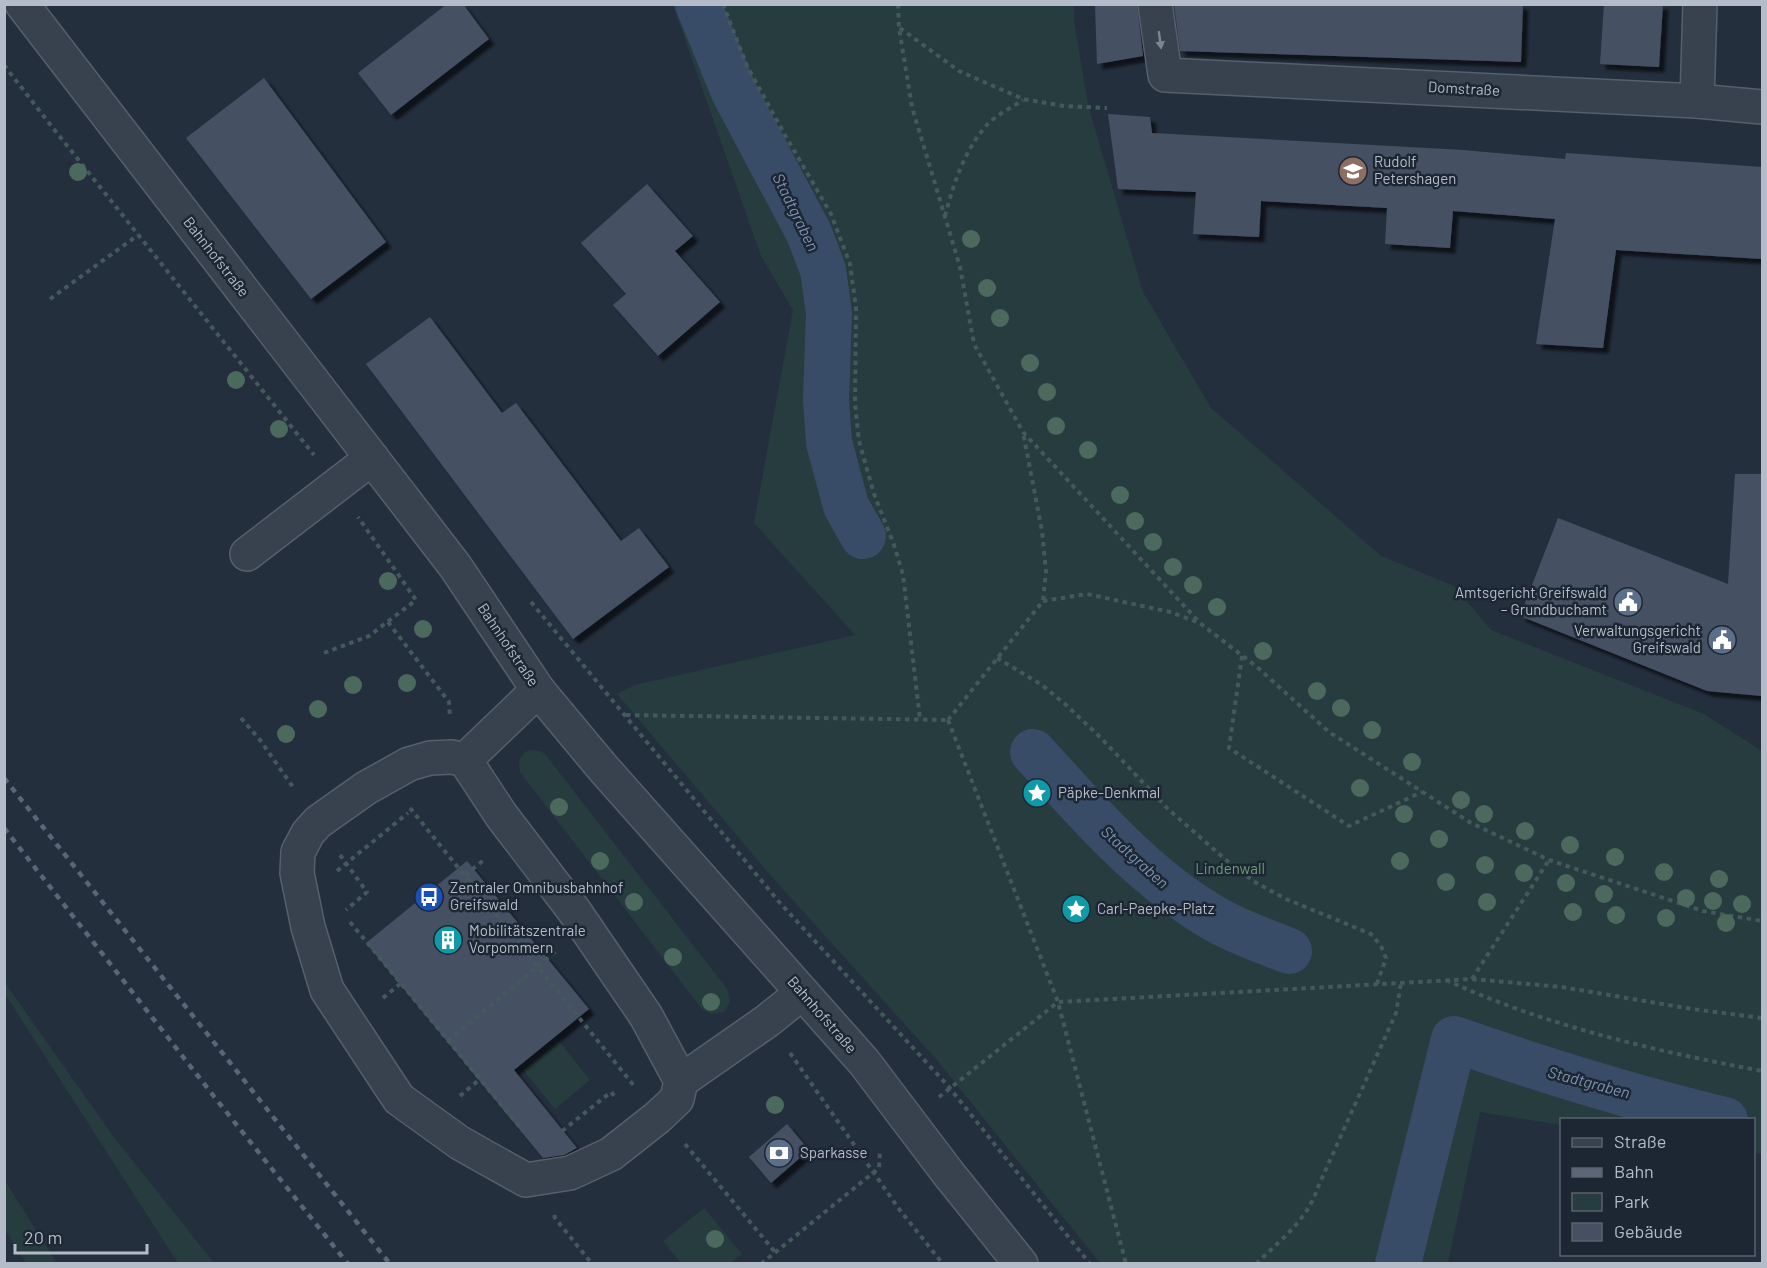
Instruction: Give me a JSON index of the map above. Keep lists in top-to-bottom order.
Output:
{
  "streets": {
    "street": ["Domstraße", "Bahnhofstraße"]
  },
  "one_way": ["Domstraße"],
  "water": ["Stadtgraben"],
  "parks": ["Lindenwall"],
  "places": {
    "school or university": ["Rudolf Petershagen"],
    "public building": ["Amtsgericht Greifswald – Grundbuchamt", "Verwaltungsgericht Greifswald"],
    "place": ["Päpke-Denkmal", "Carl-Paepke-Platz"],
    "bus stop": ["Zentraler Omnibusbahnhof Greifswald"],
    "building": ["Mobilitätszentrale Vorpommern"],
    "bank": ["Sparkasse"]
  },
  "legend": [
    "Straße",
    "Bahn",
    "Park",
    "Gebäude"
  ],
  "scale_bar": "20 m"
}
